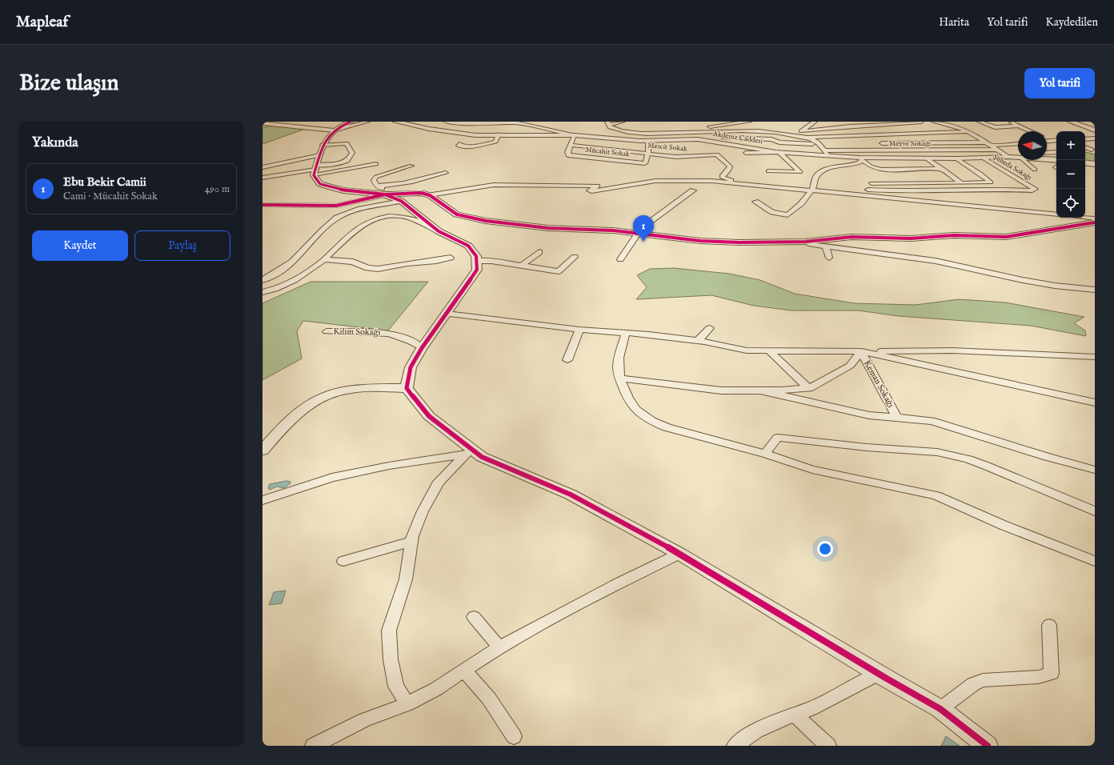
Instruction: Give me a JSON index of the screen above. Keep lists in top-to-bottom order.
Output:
{
  "streets": {
    "street": [
      "Akdeniz Caddesi",
      "Meyve Sokağı",
      "Mescit Sokak",
      "Mücahit Sokak",
      "Şüheda Sokağı",
      "Kilim Sokağı",
      "Keman Sokağı"
    ]
  },
  "crossings": [
    ["Akdeniz Caddesi", "Meyve Sokağı"],
    ["Akdeniz Caddesi", "Şüheda Sokağı"],
    ["Mescit Sokak", "Mücahit Sokak"]
  ],
  "north": "left",
  "page": {
    "header": "Mapleaf",
    "nav": ["Harita", "Yol tarifi", "Kaydedilen"],
    "buttons": [
      "Yol tarifi",
      ["Kaydet", "Paylaş"]
    ],
    "title": "Bize ulaşın",
    "heading": "Yakında",
    "map_buttons": ["+", "−"],
    "list": [
      {
        "mark": "1",
        "name": "Ebu Bekir Camii",
        "note": "Cami · Mücahit Sokak",
        "value": "490 m"
      }
    ],
    "pins": "1"
  }
}
